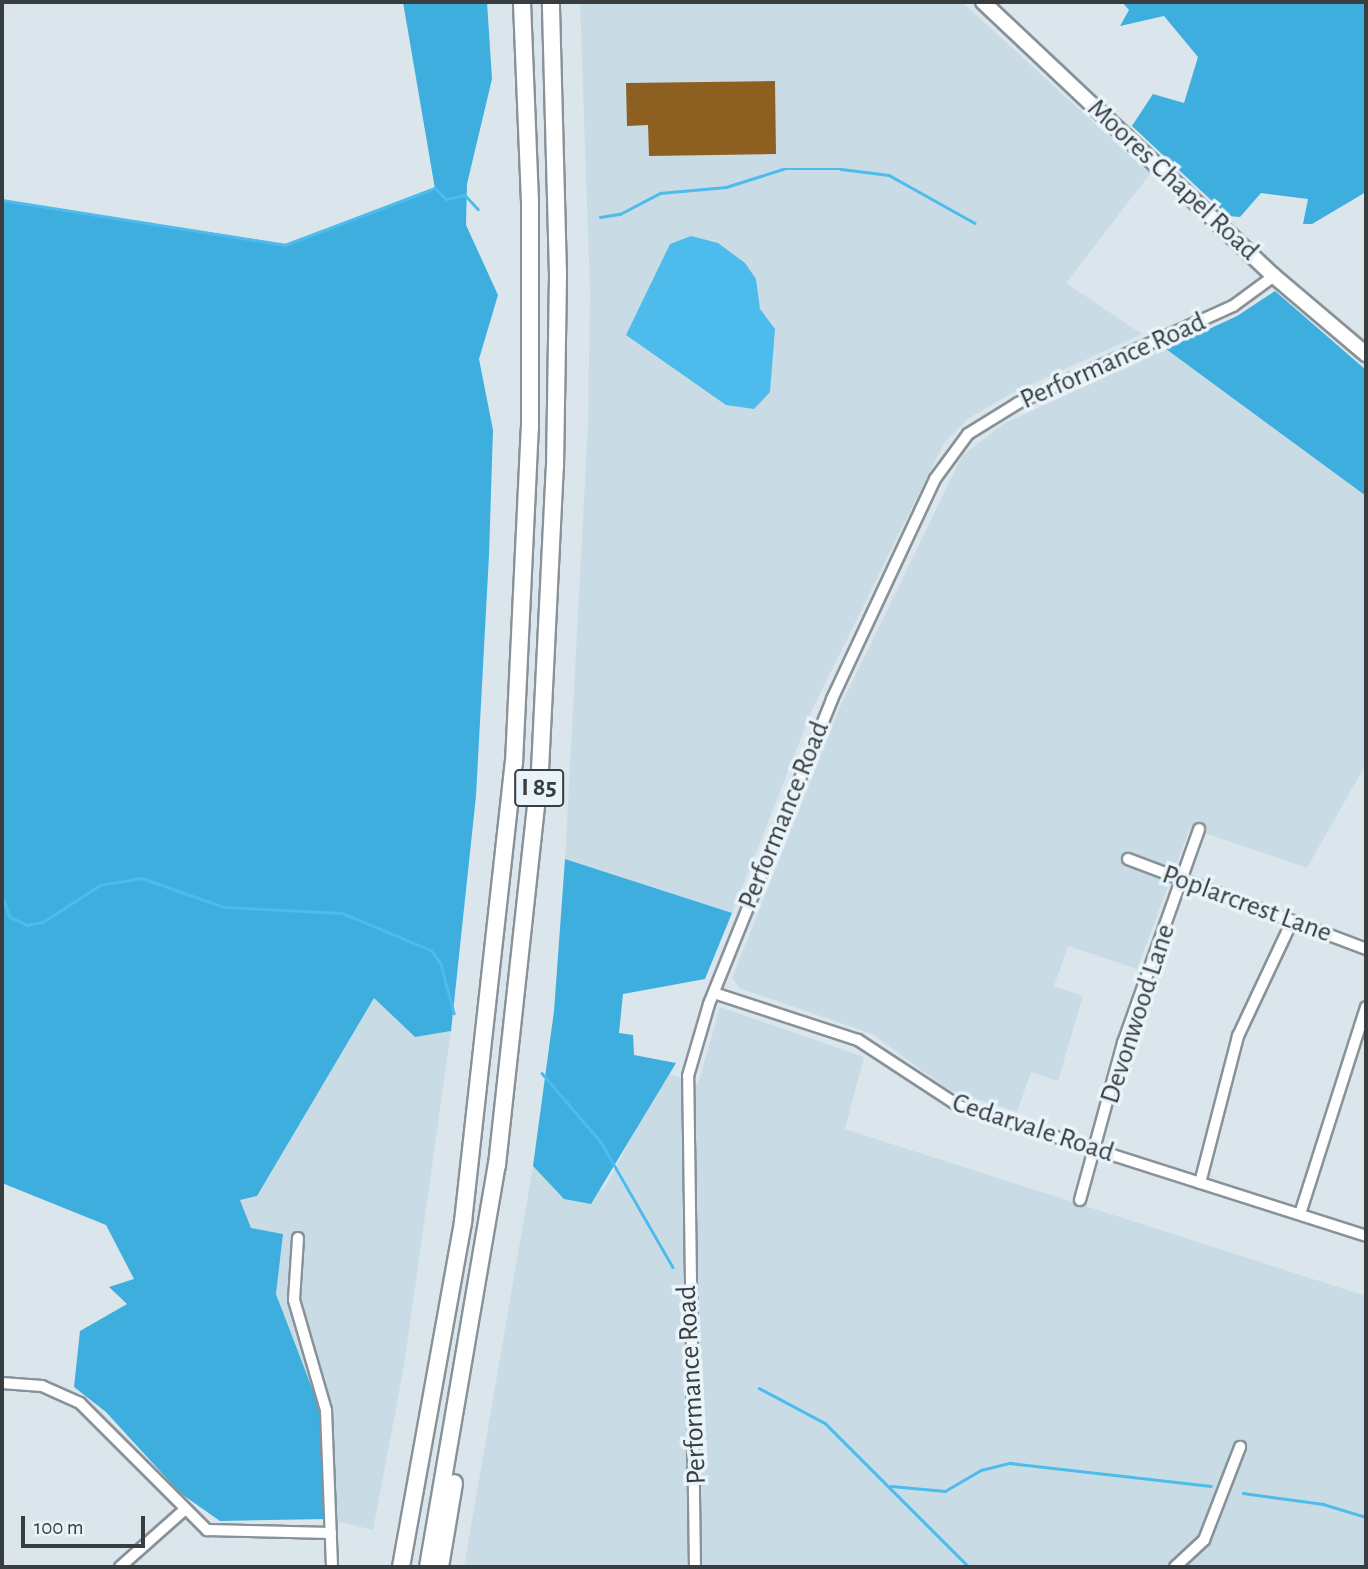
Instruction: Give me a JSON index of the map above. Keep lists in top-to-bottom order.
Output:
{
  "streets": {
    "highway": ["I 85"],
    "main road": ["Moores Chapel Road"],
    "street": [
      "Performance Road",
      "Poplarcrest Lane",
      "Devonwood Lane",
      "Cedarvale Road"
    ]
  },
  "crossings": [
    ["Moores Chapel Road", "Performance Road"],
    ["Performance Road", "Cedarvale Road"],
    ["Poplarcrest Lane", "Devonwood Lane"],
    ["Devonwood Lane", "Cedarvale Road"]
  ],
  "scale_bar": "100 m"
}
